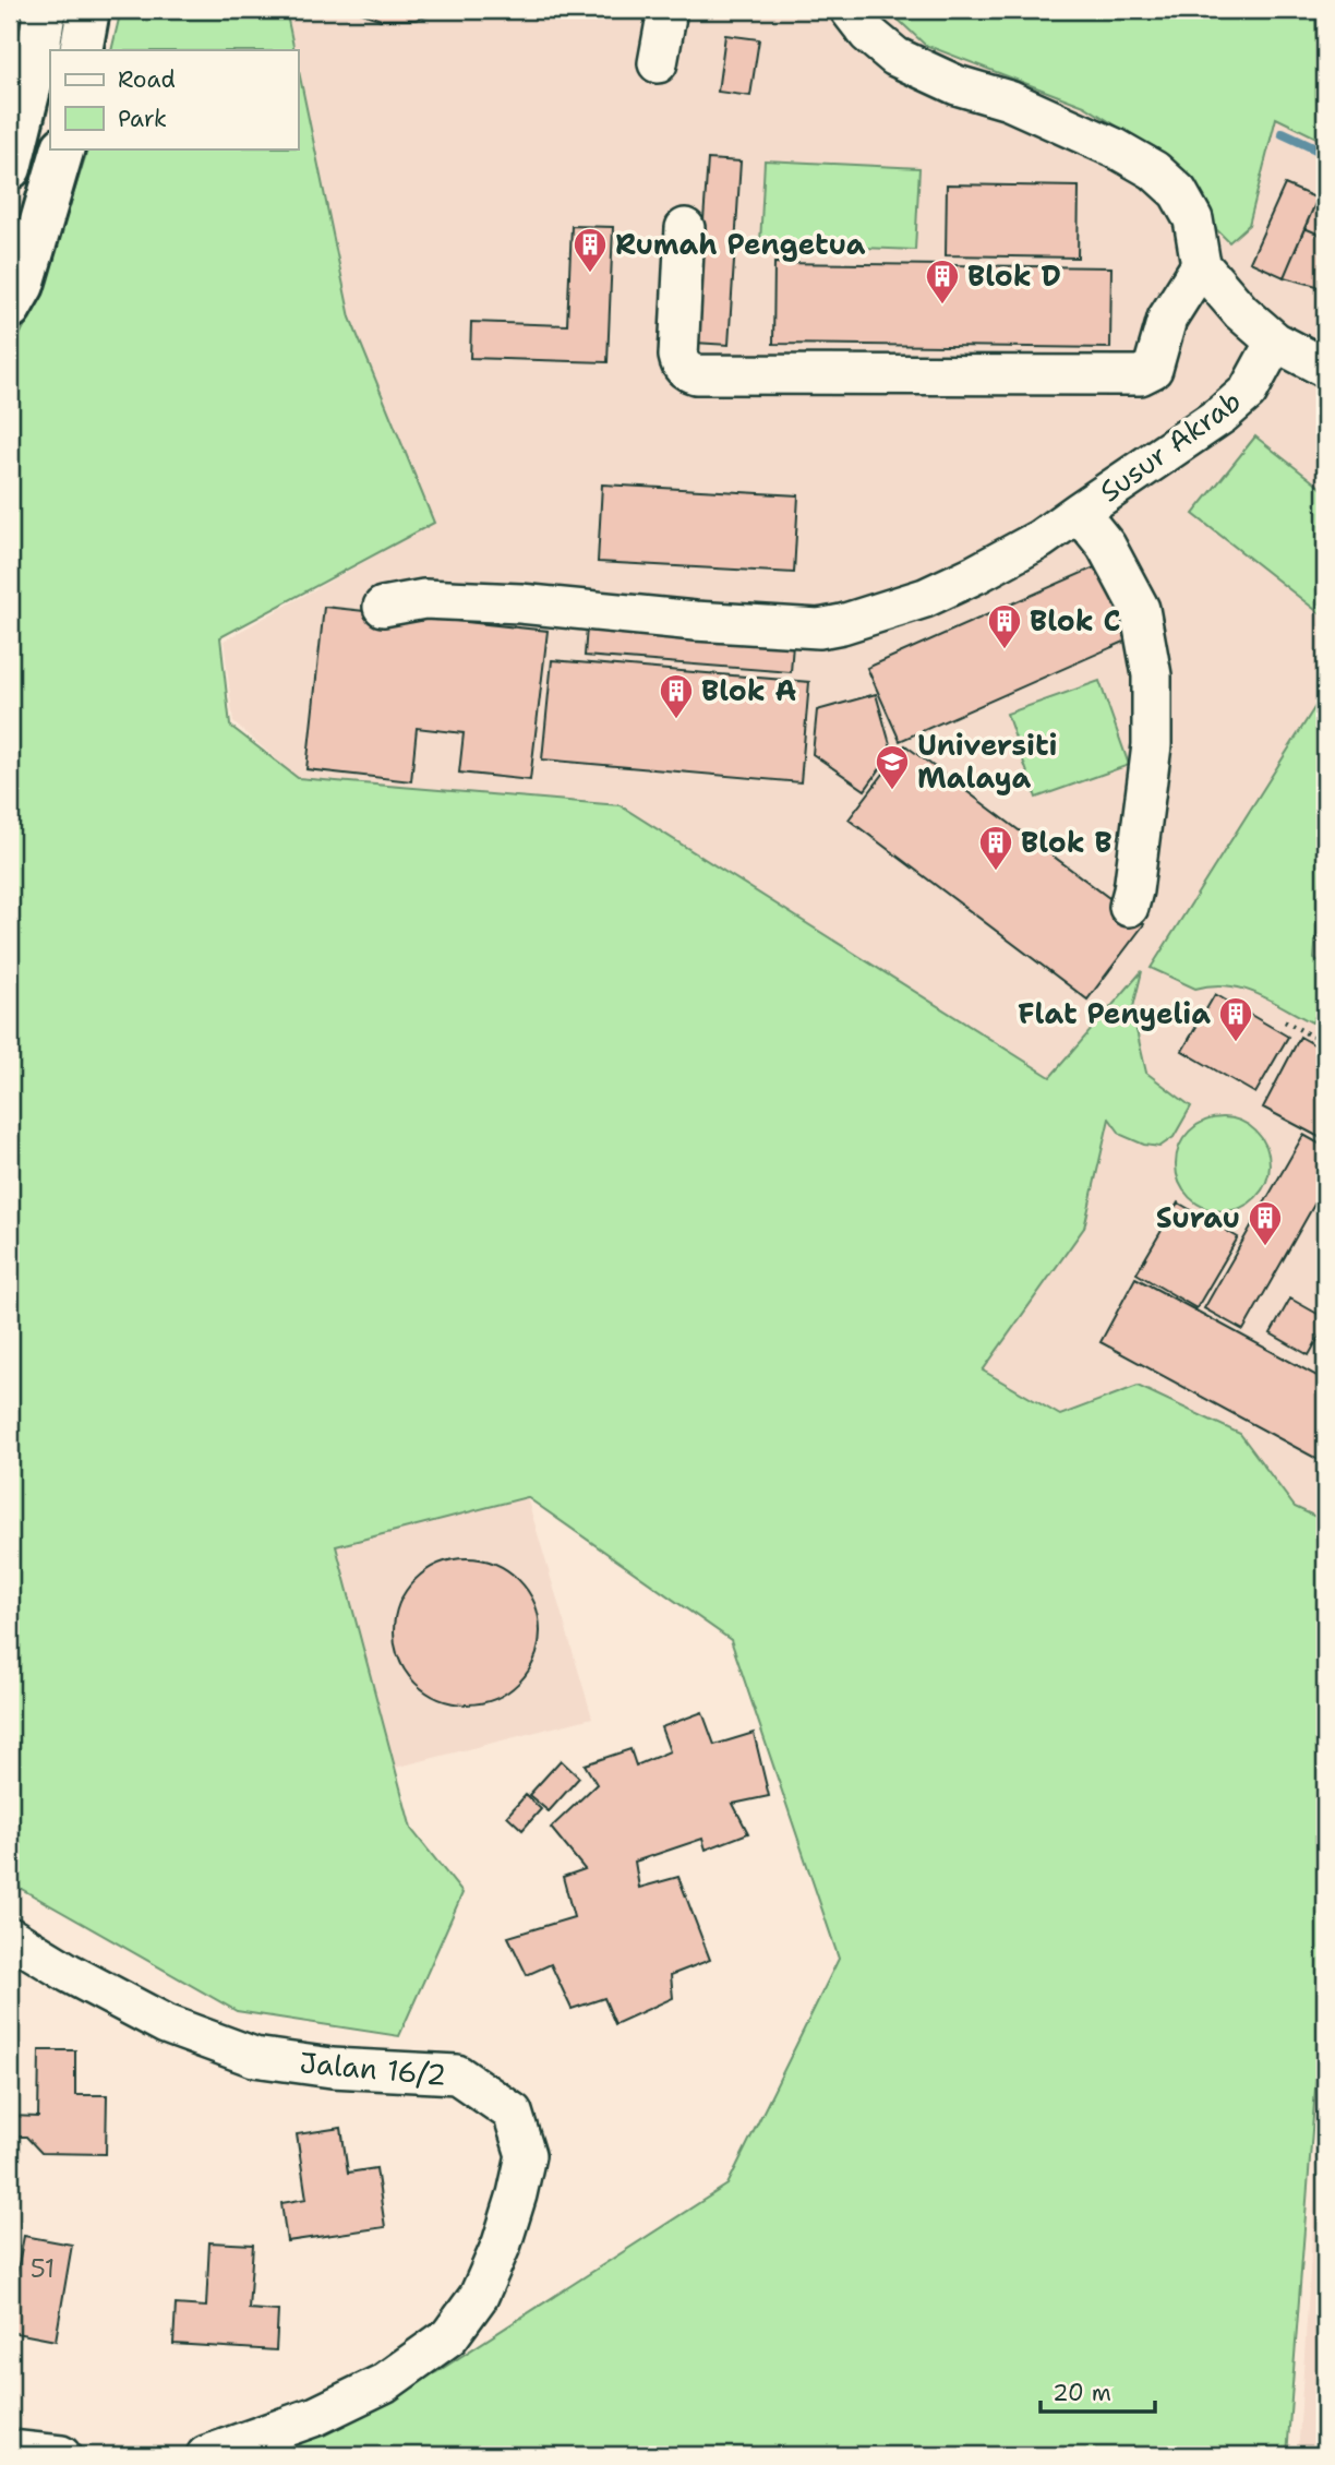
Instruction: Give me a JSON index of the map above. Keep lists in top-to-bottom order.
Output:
{
  "streets": {
    "street": ["Susur Akrab", "Jalan 16/2"]
  },
  "places": {
    "building": [
      "Rumah Pengetua",
      "Blok D",
      "Blok C",
      "Blok A",
      "Blok B",
      "Flat Penyelia",
      "Surau"
    ],
    "school or university": ["Universiti Malaya"]
  },
  "house_numbers": ["51"],
  "legend": ["Road", "Park"],
  "scale_bar": "20 m"
}
